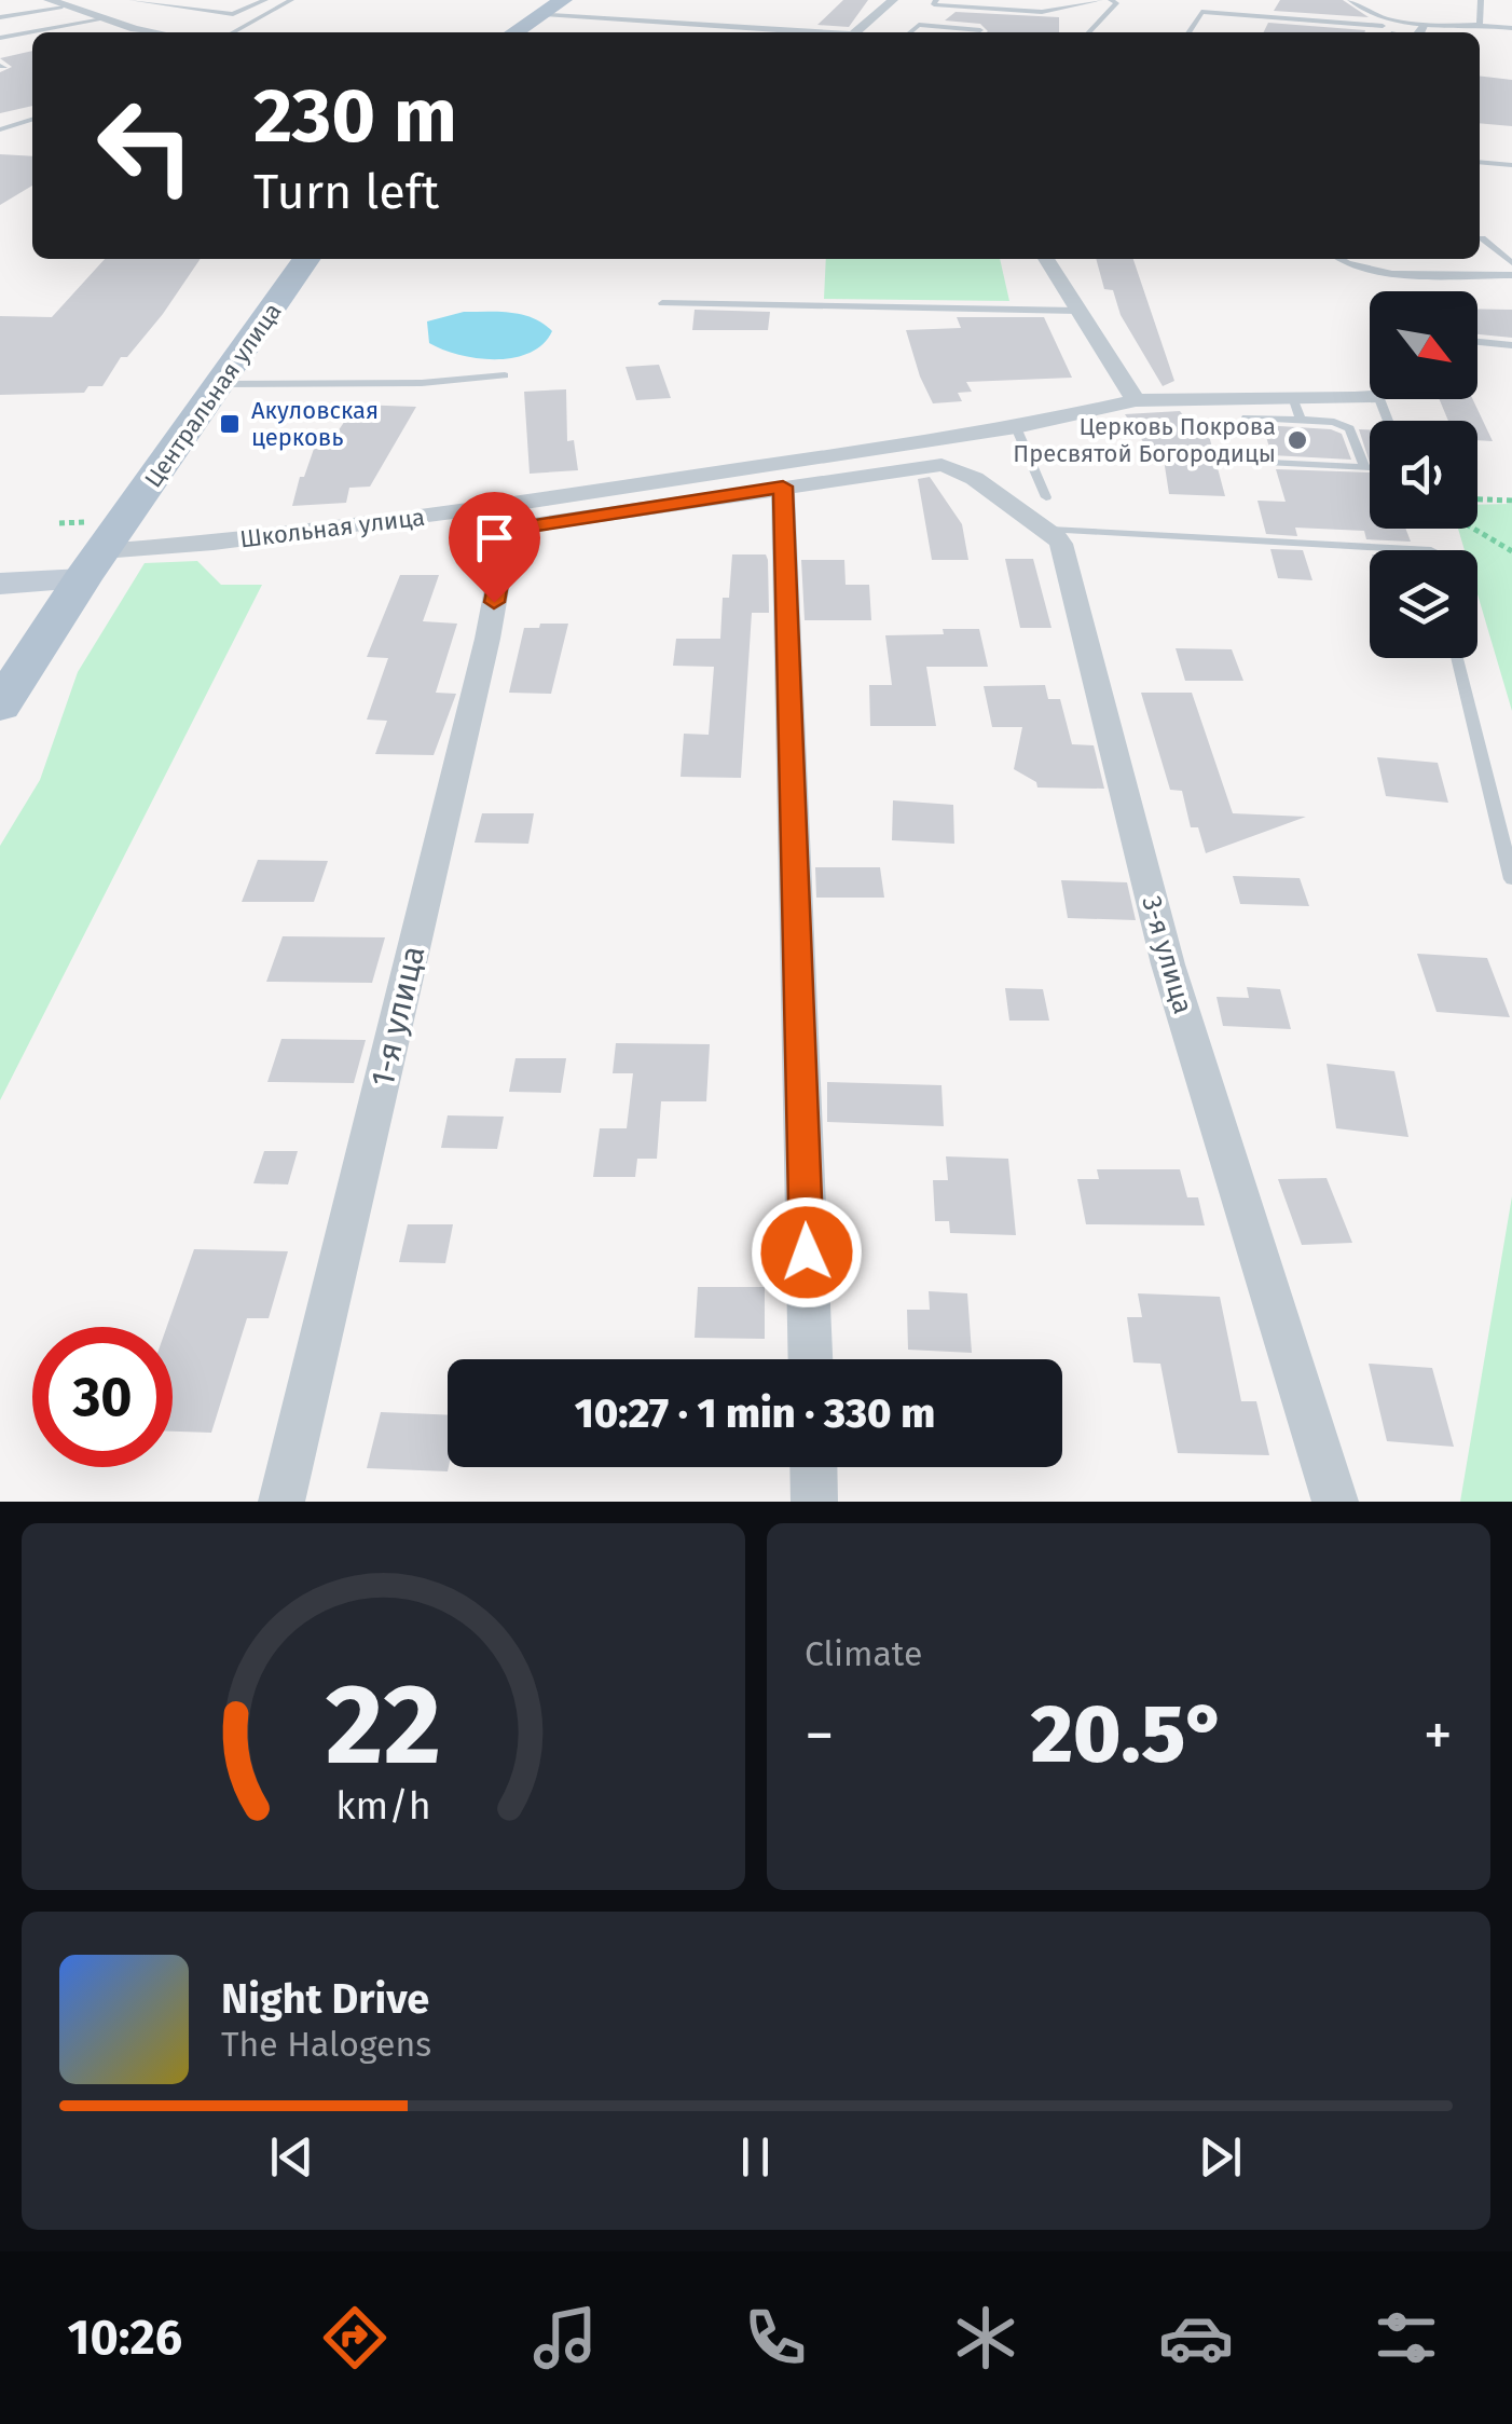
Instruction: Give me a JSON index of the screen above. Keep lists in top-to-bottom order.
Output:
{
  "streets": {
    "main road": ["Центральная улица"],
    "street": ["Школьная улица", "3-я улица", "1-я улица"]
  },
  "crossings": [
    ["Центральная улица", "Школьная улица"],
    ["Школьная улица", "1-я улица"]
  ],
  "places": {
    "transit": ["Акуловская церковь"],
    "other": ["Церковь Покрова Пресвятой Богородицы"]
  },
  "north": "bottom right",
  "page": {
    "turn": ["230 m", "Turn left"],
    "limit": "30",
    "trip": "10:27 · 1 min · 330 m",
    "tile": "Climate",
    "heat": ["−", "20.5°", "+"],
    "song": ["Night Drive", "The Halogens"],
    "tabs": "10:26",
    "gauge": ["22", "km/h"]
  }
}
